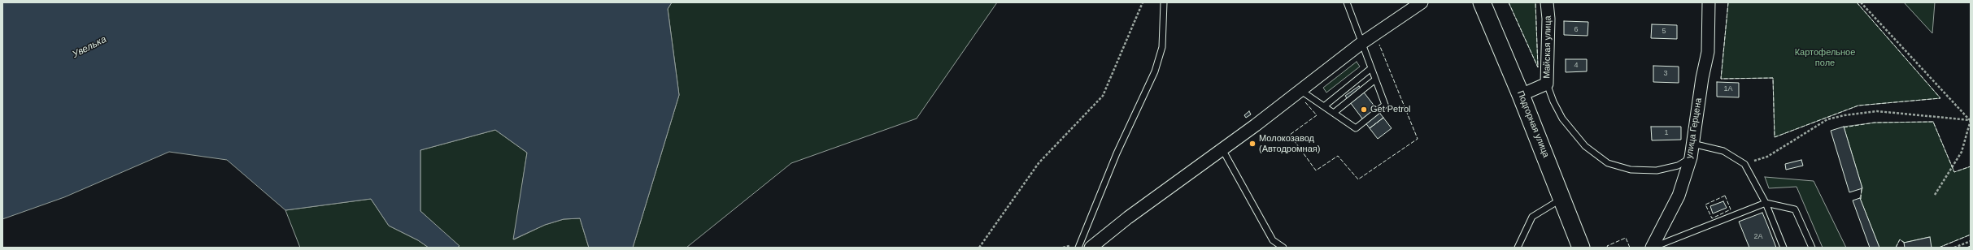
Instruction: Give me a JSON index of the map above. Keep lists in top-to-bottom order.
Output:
{
  "streets": {
    "street": ["Майская улица", "Подгорная улица", "улица Герцена"]
  },
  "crossings": [
    ["Майская улица", "Подгорная улица"]
  ],
  "water": ["Увелька"],
  "parks": ["Картофельное поле"],
  "places": ["Get Petrol", "Молокозавод (Автодромная)"],
  "house_numbers": [
    "6",
    "5",
    "4",
    "3",
    "1А",
    "1",
    "2А"
  ]
}
